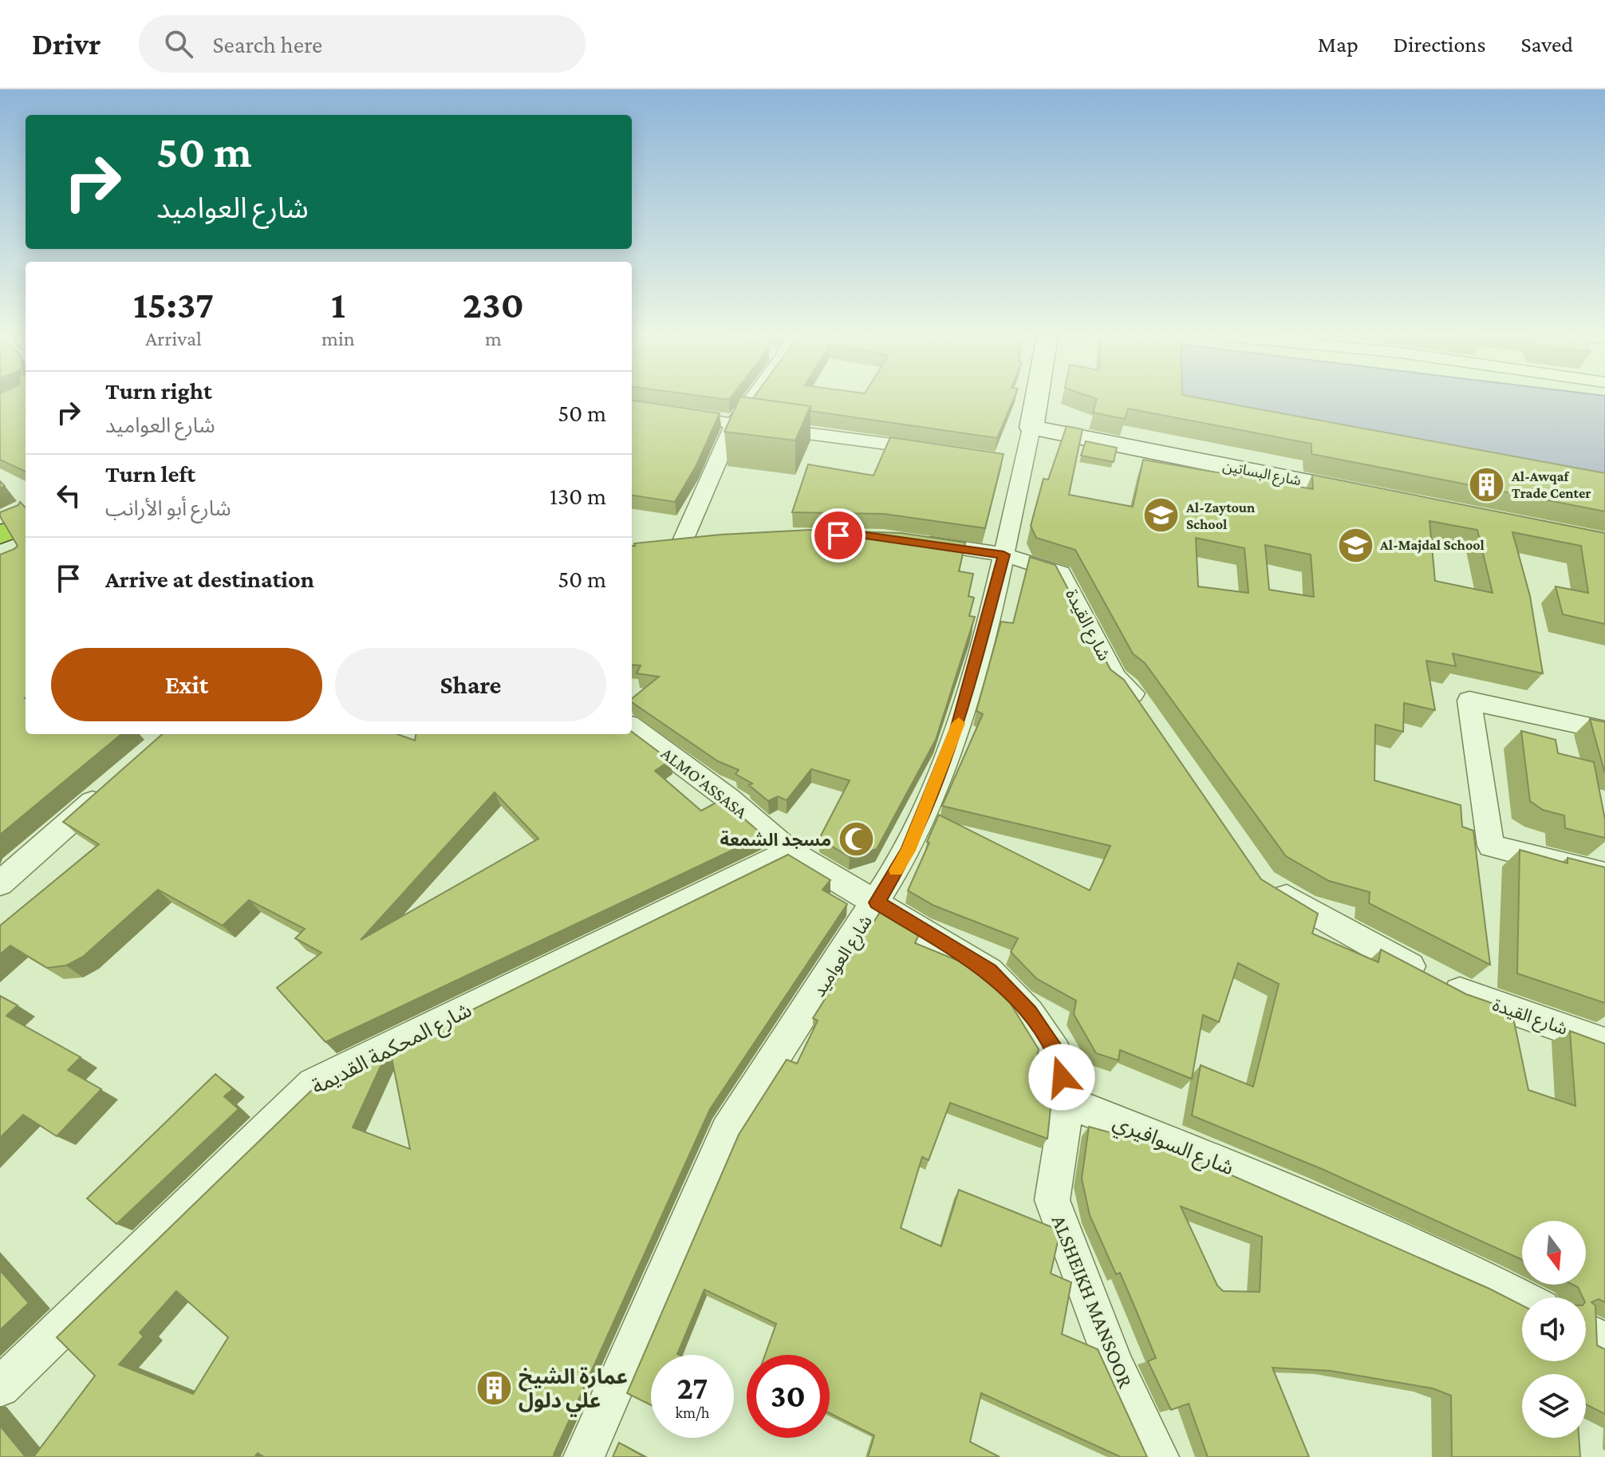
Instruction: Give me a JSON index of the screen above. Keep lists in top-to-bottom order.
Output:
{
  "streets": {
    "main road": ["شارع البساتين"],
    "street": [
      "شارع القيدة",
      "ALMO'ASSASA",
      "شارع العواميد",
      "شارع المحكمة القديمة",
      "شارع السوافيري",
      "ALSHEIKH MANSOOR"
    ]
  },
  "crossings": [
    ["شارع البساتين", "شارع العواميد"],
    ["شارع القيدة", "شارع العواميد"],
    ["ALMO'ASSASA", "شارع العواميد"],
    ["ALMO'ASSASA", "شارع المحكمة القديمة"],
    ["شارع السوافيري", "ALSHEIKH MANSOOR"]
  ],
  "places": {
    "building": ["Al-Awqaf Trade Center", "عمارة الشيخ علي دلول"],
    "school or university": ["Al-Zaytoun School", "Al-Majdal School"],
    "mosque": ["مسجد الشمعة"]
  },
  "north": "bottom",
  "page": {
    "header": "Drivr",
    "search": "Search here",
    "nav": ["Map", "Directions", "Saved"],
    "turn": ["50 m", "شارع العواميد"],
    "eta": [
      "15:37",
      "Arrival",
      "1",
      "min",
      "230",
      "m"
    ],
    "list": [
      {
        "name": "Turn right",
        "note": "شارع العواميد",
        "value": "50 m"
      },
      {
        "name": "Turn left",
        "note": "شارع أبو الأرانب",
        "value": "130 m"
      },
      {
        "name": "Arrive at destination",
        "value": "50 m"
      }
    ],
    "buttons": ["Exit", "Share"],
    "speed": "27 km/h",
    "limit": "30"
  }
}
